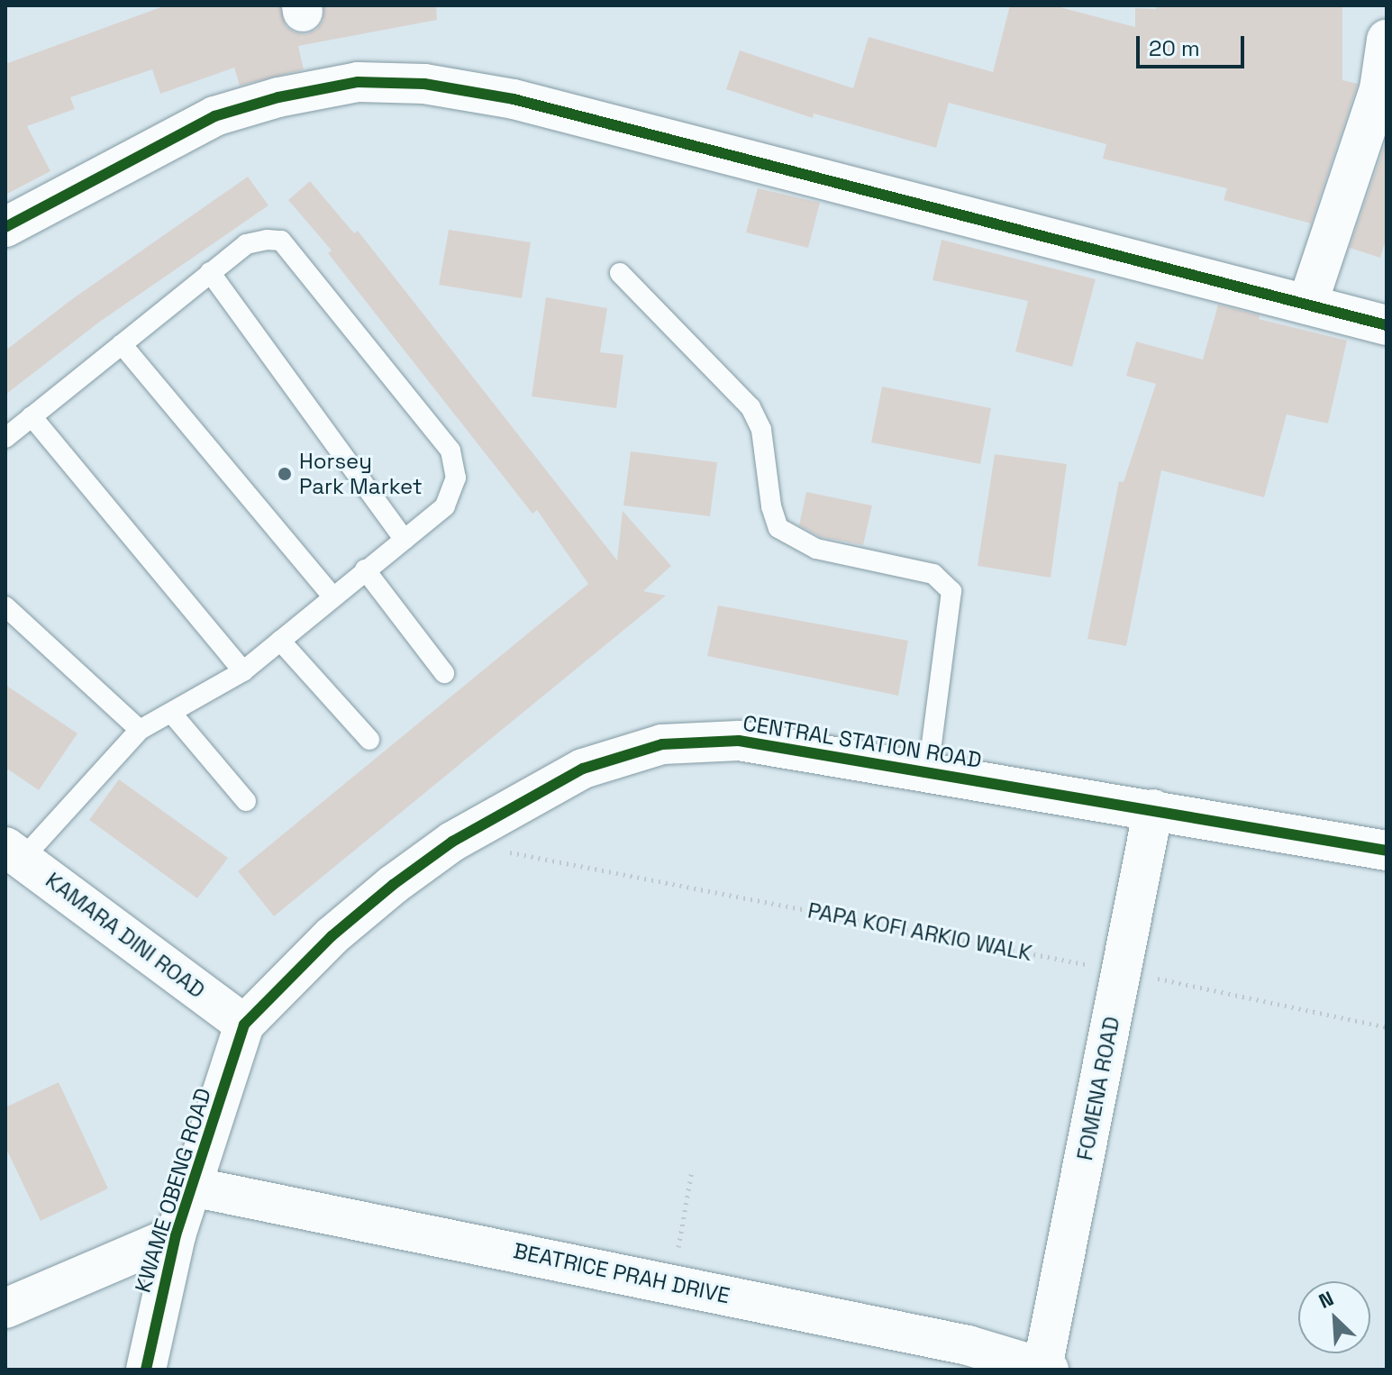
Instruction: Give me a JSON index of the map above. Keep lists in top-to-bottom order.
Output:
{
  "streets": {
    "street": [
      "CENTRAL STATION ROAD",
      "KAMARA DINI ROAD",
      "FOMENA ROAD",
      "KWAME OBENG ROAD",
      "BEATRICE PRAH DRIVE"
    ],
    "path": ["PAPA KOFI ARKIO WALK"]
  },
  "crossings": [
    ["CENTRAL STATION ROAD", "KAMARA DINI ROAD"],
    ["CENTRAL STATION ROAD", "FOMENA ROAD"],
    ["CENTRAL STATION ROAD", "KWAME OBENG ROAD"],
    ["PAPA KOFI ARKIO WALK", "FOMENA ROAD"],
    ["KAMARA DINI ROAD", "KWAME OBENG ROAD"],
    ["FOMENA ROAD", "BEATRICE PRAH DRIVE"],
    ["KWAME OBENG ROAD", "BEATRICE PRAH DRIVE"]
  ],
  "places": ["Horsey Park Market"],
  "scale_bar": "20 m",
  "north": "top left"
}
